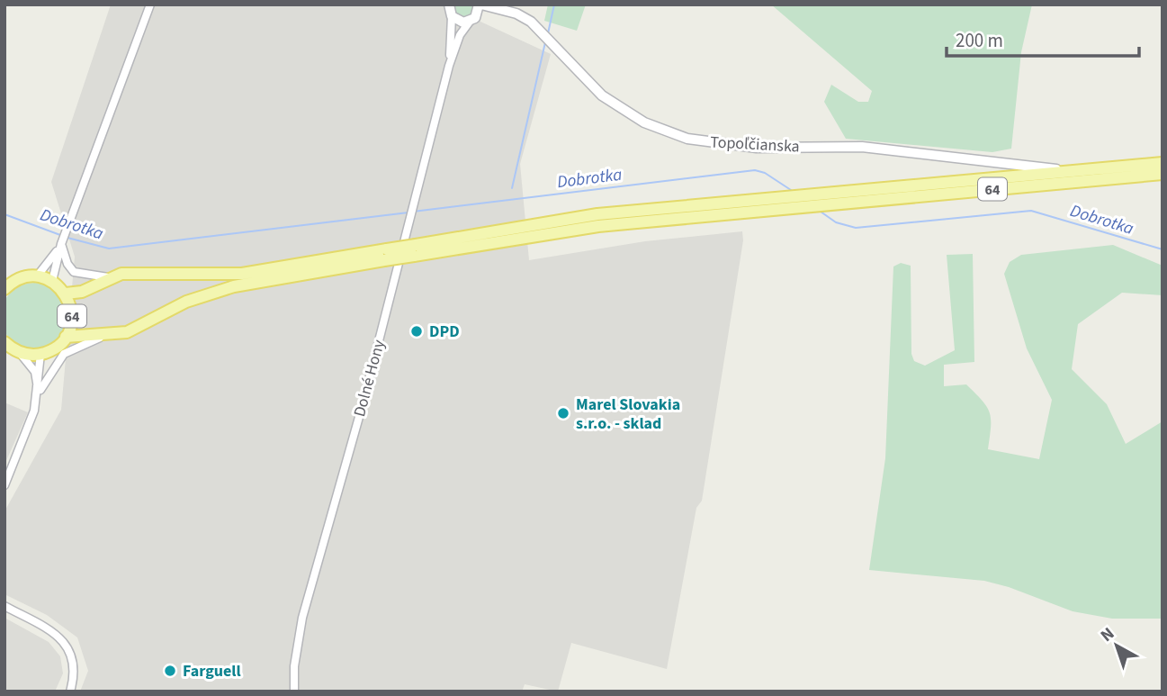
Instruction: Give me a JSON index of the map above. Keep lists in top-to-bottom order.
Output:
{
  "streets": {
    "main road": ["64"],
    "street": ["Topoľčianska", "Dolné Hony"]
  },
  "crossings": [
    ["Topoľčianska", "64"]
  ],
  "water": ["Dobrotka"],
  "places": ["DPD", "Marel Slovakia s.r.o. - sklad", "Farguell"],
  "scale_bar": "200 m",
  "north": "top left"
}
